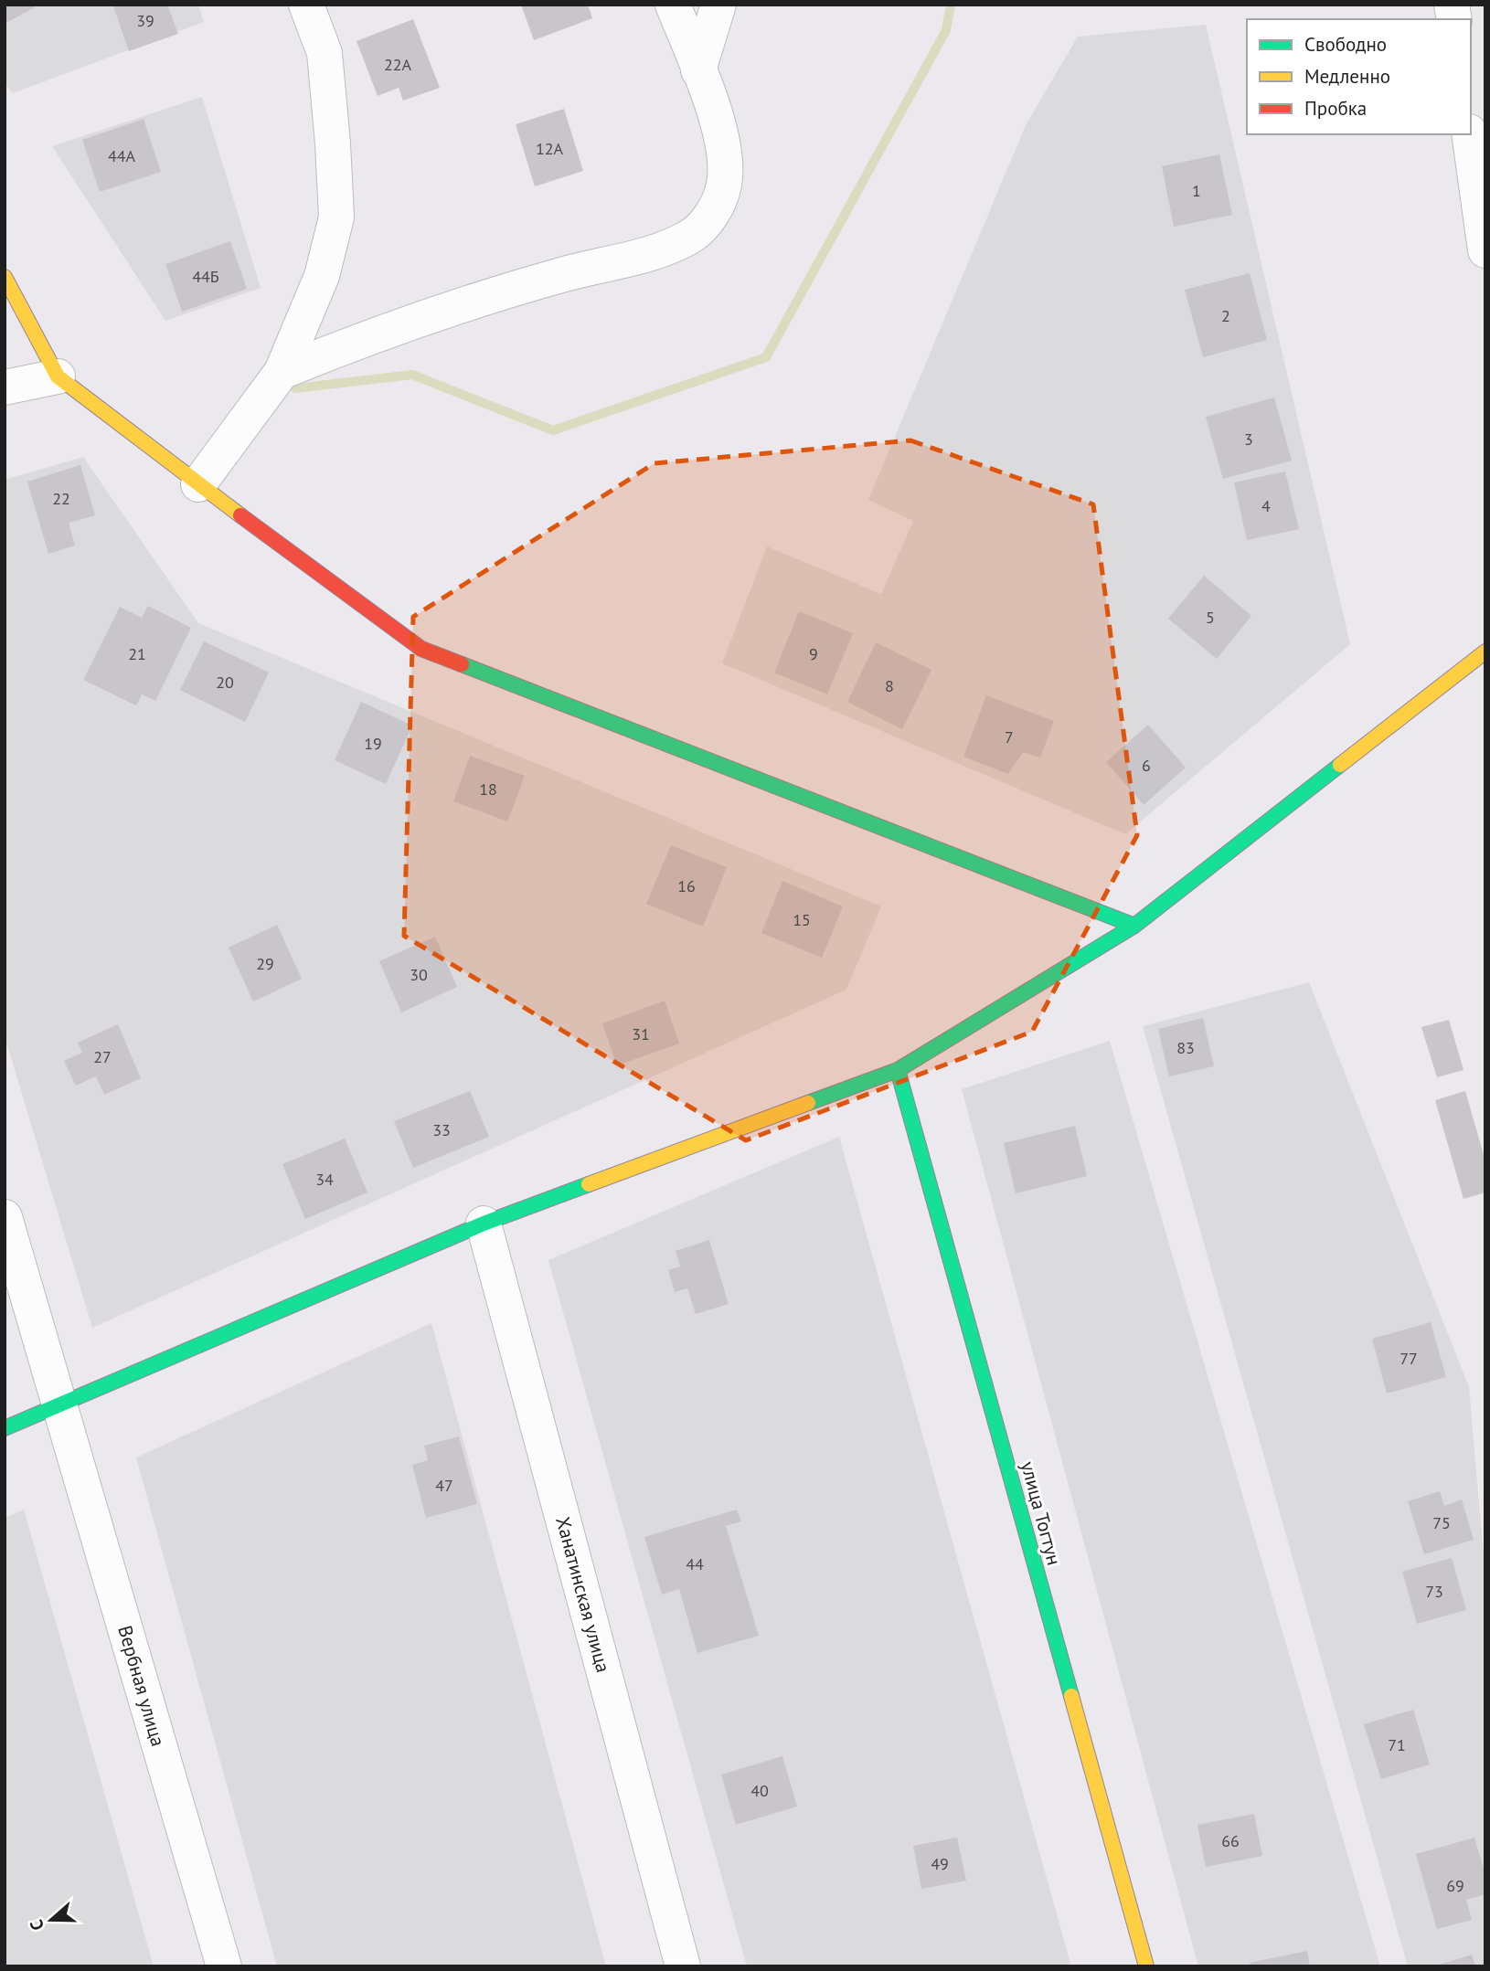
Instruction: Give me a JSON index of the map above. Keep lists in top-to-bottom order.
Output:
{
  "streets": {
    "street": ["улица Тогтун", "Ханатинская улица", "Вербная улица"]
  },
  "house_numbers": [
    "39",
    "22А",
    "12А",
    "44А",
    "1",
    "44Б",
    "2",
    "3",
    "22",
    "4",
    "5",
    "21",
    "9",
    "20",
    "8",
    "7",
    "19",
    "6",
    "18",
    "16",
    "15",
    "29",
    "30",
    "31",
    "83",
    "27",
    "33",
    "34",
    "77",
    "47",
    "75",
    "44",
    "73",
    "71",
    "40",
    "66",
    "49",
    "69"
  ],
  "legend": ["Свободно", "Медленно", "Пробка"],
  "north": "left"
}
